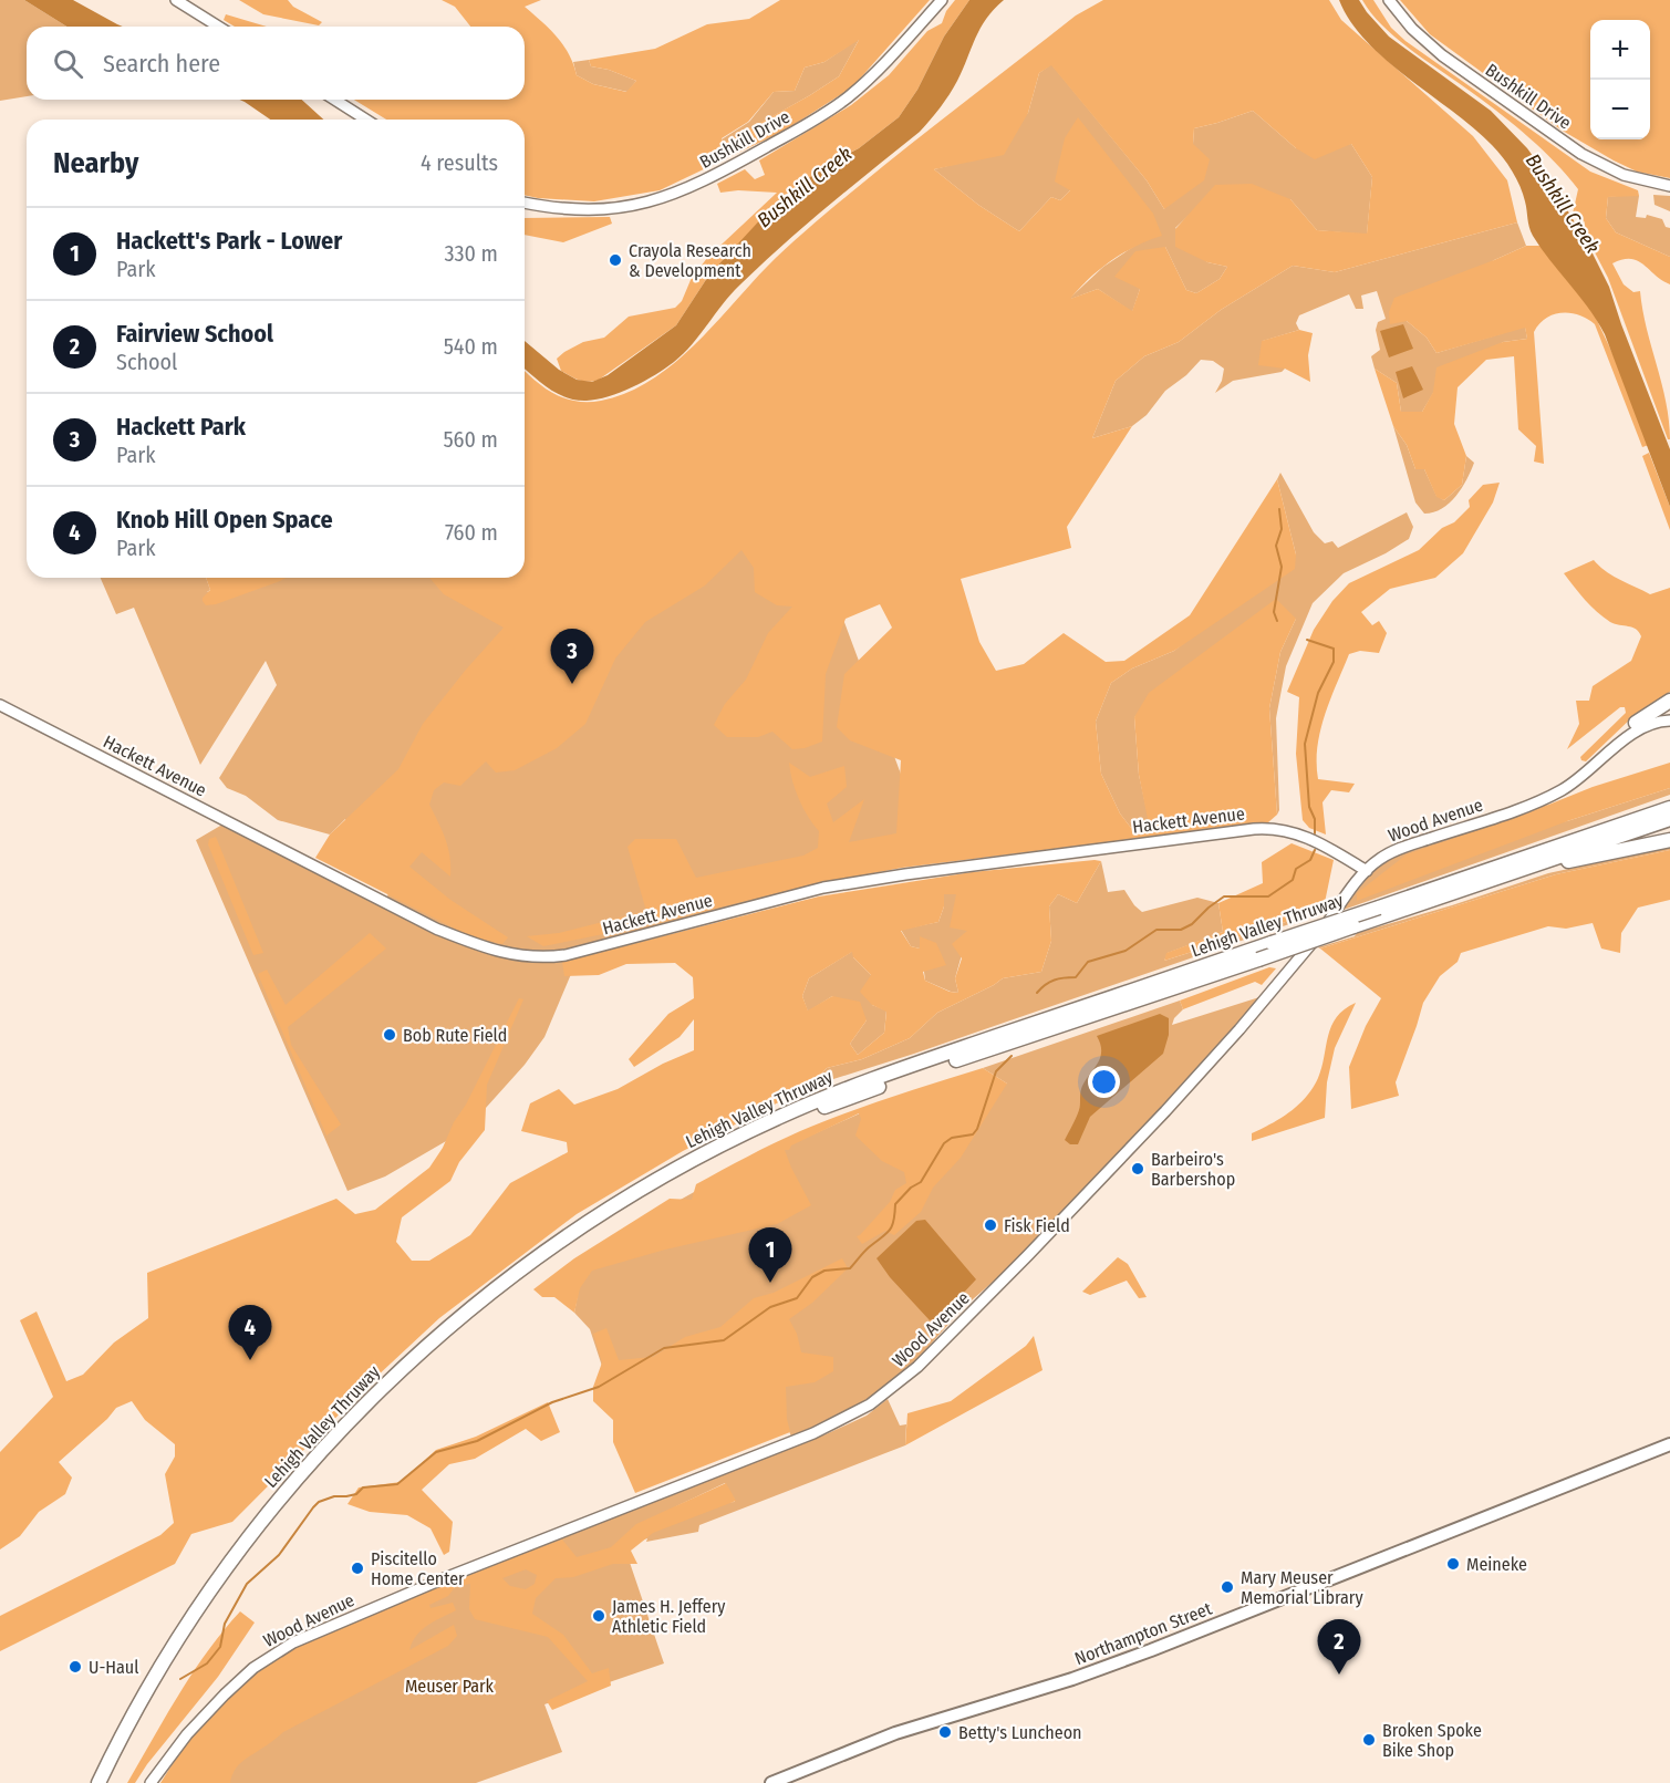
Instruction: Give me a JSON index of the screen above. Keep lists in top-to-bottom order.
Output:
{
  "streets": {
    "highway": ["Lehigh Valley Thruway"],
    "main road": [
      "Bushkill Drive",
      "Hackett Avenue",
      "Wood Avenue",
      "Northampton Street"
    ]
  },
  "crossings": [
    ["Hackett Avenue", "Wood Avenue"]
  ],
  "water": ["Bushkill Creek"],
  "parks": ["Meuser Park"],
  "places": [
    "Crayola Research & Development",
    "Bob Rute Field",
    "Barbeiro's Barbershop",
    "Fisk Field",
    "Meineke",
    "Piscitello Home Center",
    "Mary Meuser Memorial Library",
    "James H. Jeffery Athletic Field",
    "U-Haul",
    "Betty's Luncheon",
    "Broken Spoke Bike Shop"
  ],
  "page": {
    "map_buttons": ["+", "−"],
    "search": "Search here",
    "heading": ["Nearby", "4 results"],
    "list": [
      {
        "mark": "1",
        "name": "Hackett's Park - Lower",
        "note": "Park",
        "value": "330 m"
      },
      {
        "mark": "2",
        "name": "Fairview School",
        "note": "School",
        "value": "540 m"
      },
      {
        "mark": "3",
        "name": "Hackett Park",
        "note": "Park",
        "value": "560 m"
      },
      {
        "mark": "4",
        "name": "Knob Hill Open Space",
        "note": "Park",
        "value": "760 m"
      }
    ],
    "pins": [
      "3",
      "1",
      "4",
      "2"
    ]
  }
}
